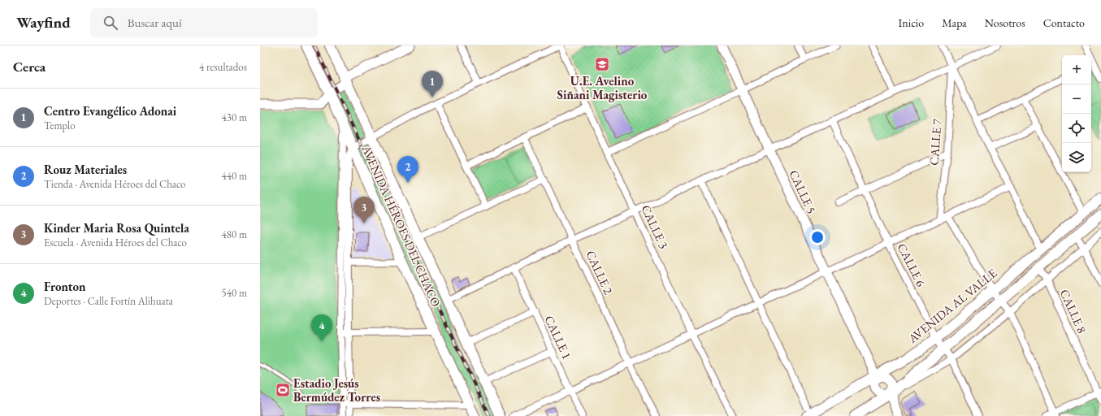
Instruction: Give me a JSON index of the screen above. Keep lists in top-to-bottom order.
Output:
{
  "streets": {
    "main road": ["CALLE 5", "AVENIDA HÉROES DEL CHACO", "AVENIDA AL VALLE"],
    "street": [
      "CALLE 7",
      "CALLE 3",
      "CALLE 6",
      "CALLE 2",
      "CALLE 8",
      "CALLE 1"
    ]
  },
  "crossings": [
    ["CALLE 5", "AVENIDA AL VALLE"],
    ["CALLE 6", "AVENIDA AL VALLE"]
  ],
  "places": {
    "school or university": ["U.E. Avelino Siñani Magisterio"],
    "sports": ["Estadio Jesús Bermúdez Torres"]
  },
  "page": {
    "header": "Wayfind",
    "search": "Buscar aquí",
    "nav": [
      "Inicio",
      "Mapa",
      "Nosotros",
      "Contacto"
    ],
    "heading": ["Cerca", "4 resultados"],
    "map_buttons": ["+", "−"],
    "pins": [
      "1",
      "2",
      "3",
      "4"
    ],
    "list": [
      {
        "mark": "1",
        "name": "Centro Evangélico Adonai",
        "note": "Templo",
        "value": "430 m"
      },
      {
        "mark": "2",
        "name": "Rouz Materiales",
        "note": "Tienda · Avenida Héroes del Chaco",
        "value": "440 m"
      },
      {
        "mark": "3",
        "name": "Kinder Maria Rosa Quintela",
        "note": "Escuela · Avenida Héroes del Chaco",
        "value": "480 m"
      },
      {
        "mark": "4",
        "name": "Fronton",
        "note": "Deportes · Calle Fortín Alihuata",
        "value": "540 m"
      }
    ]
  }
}
